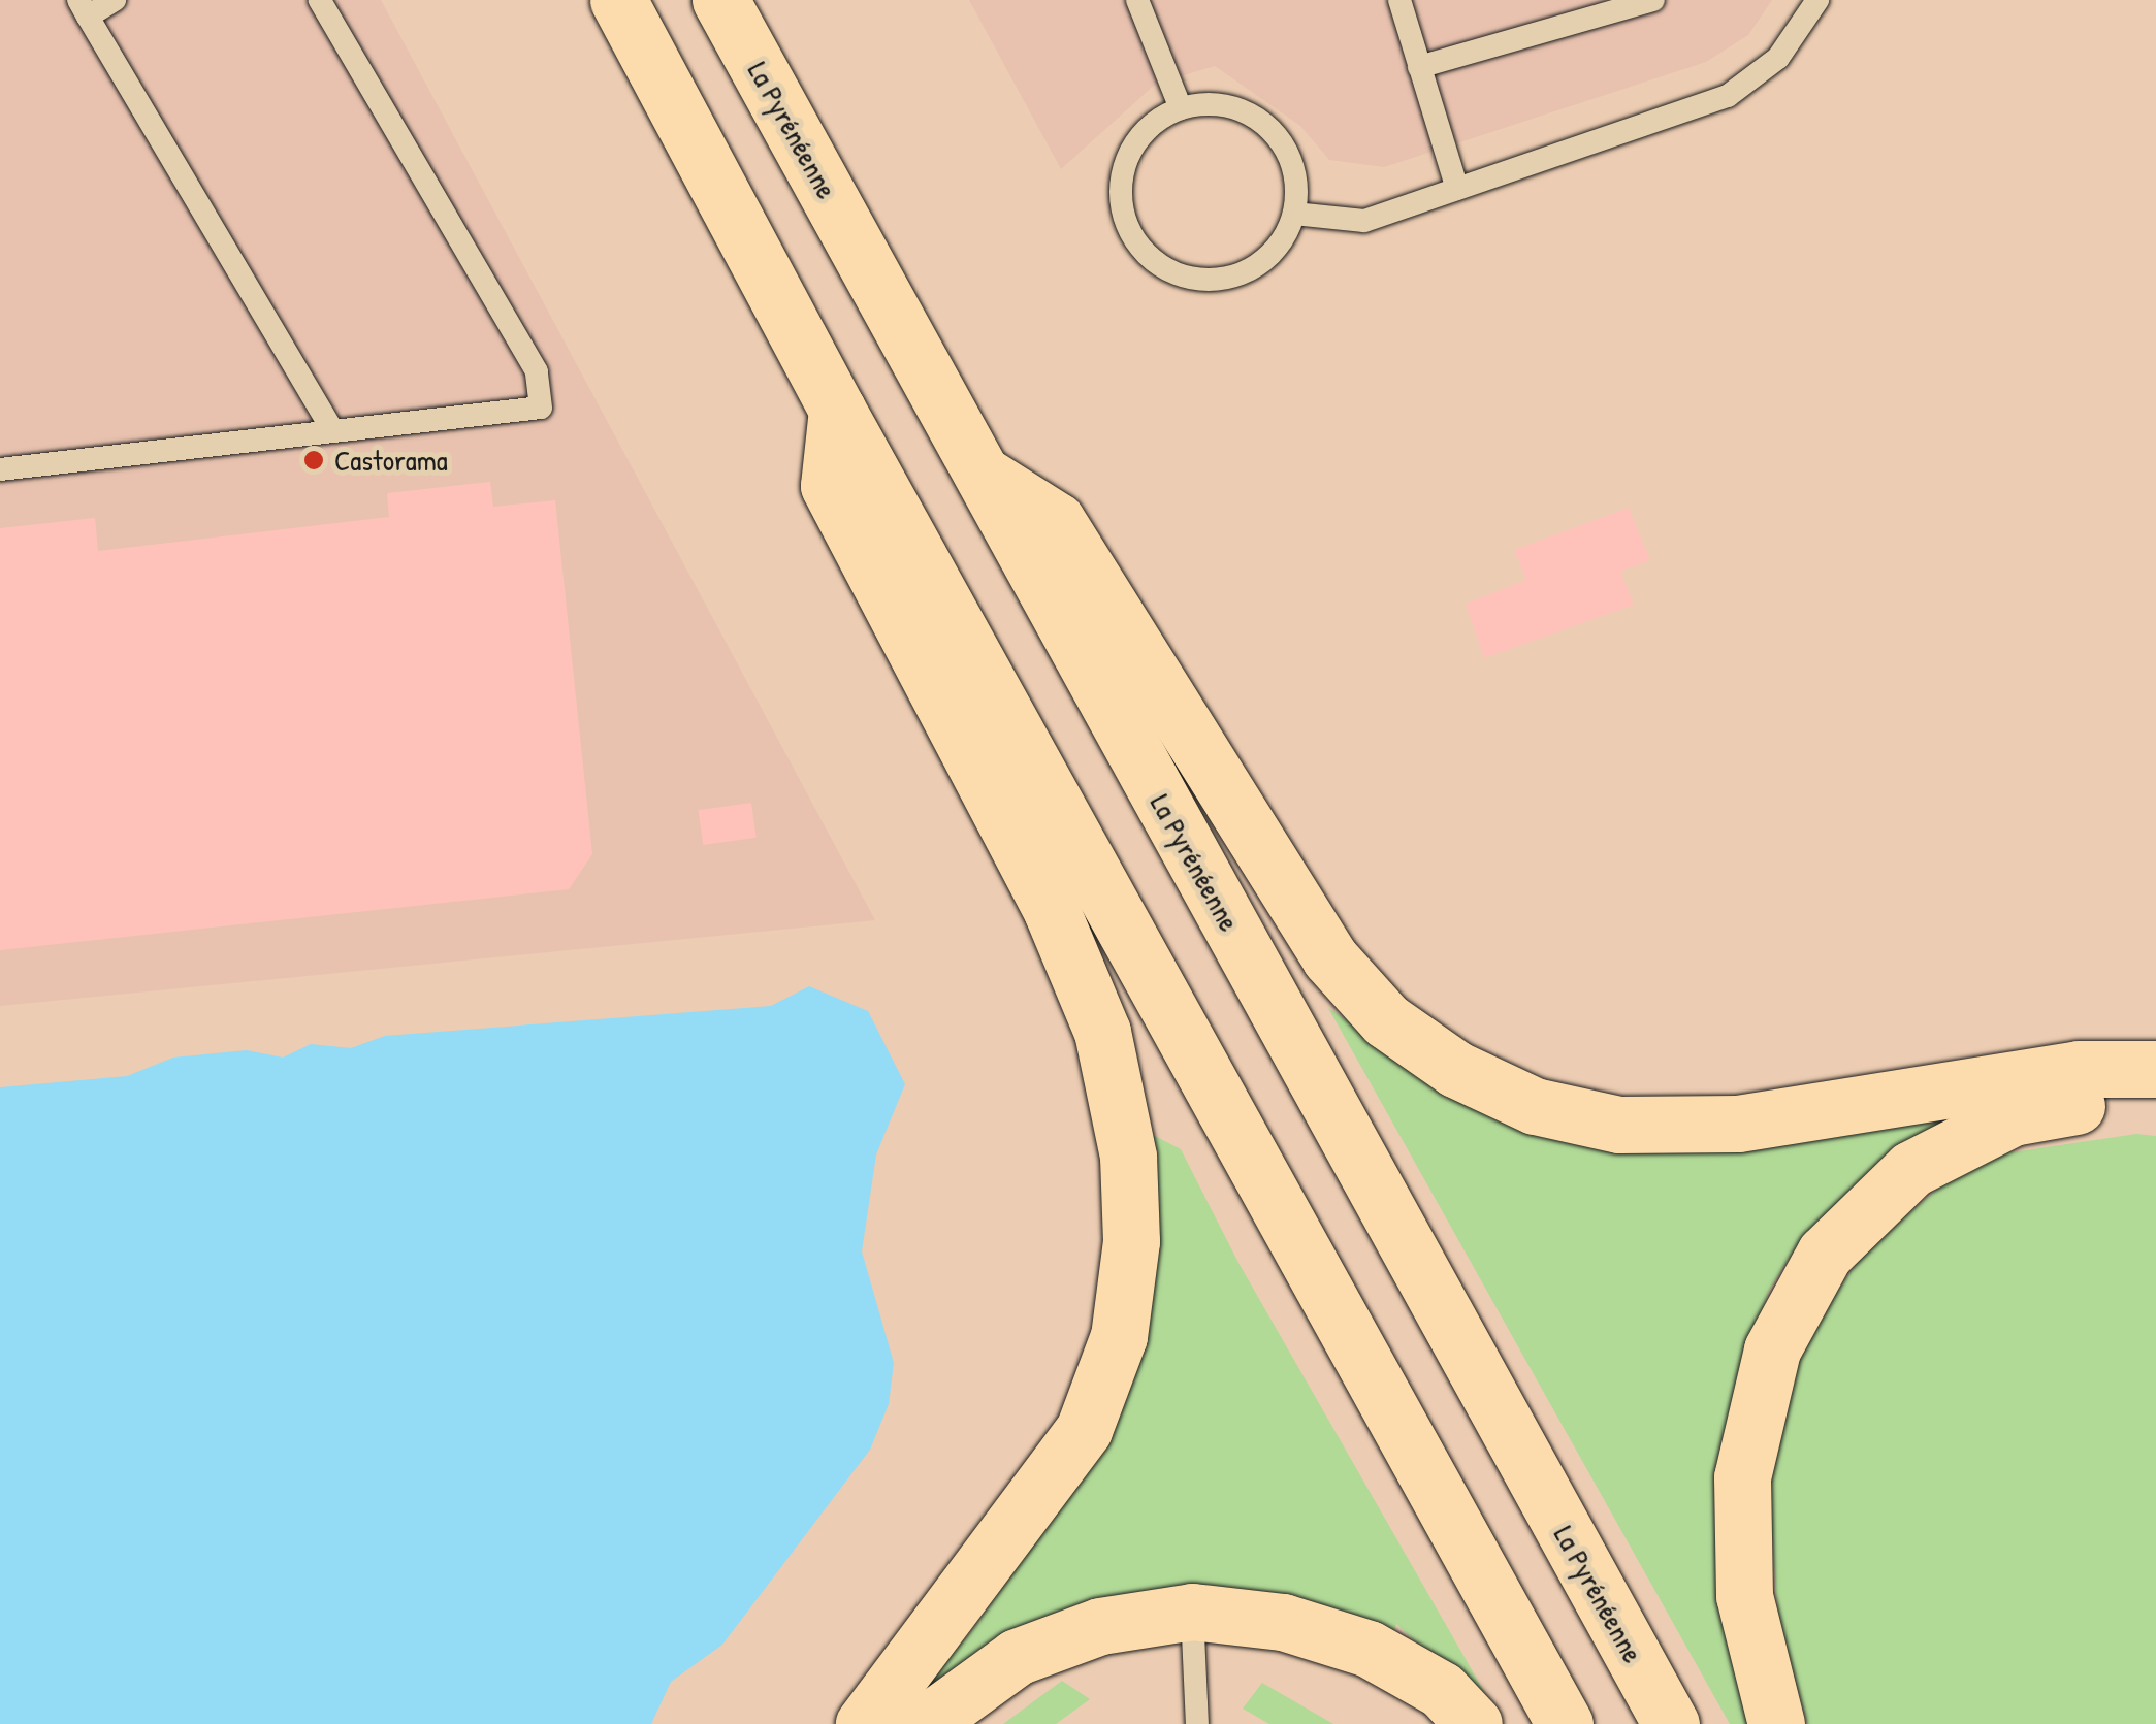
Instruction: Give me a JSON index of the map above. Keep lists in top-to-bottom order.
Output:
{
  "streets": {
    "highway": ["La Pyrénéenne"]
  },
  "places": ["Castorama"]
}
